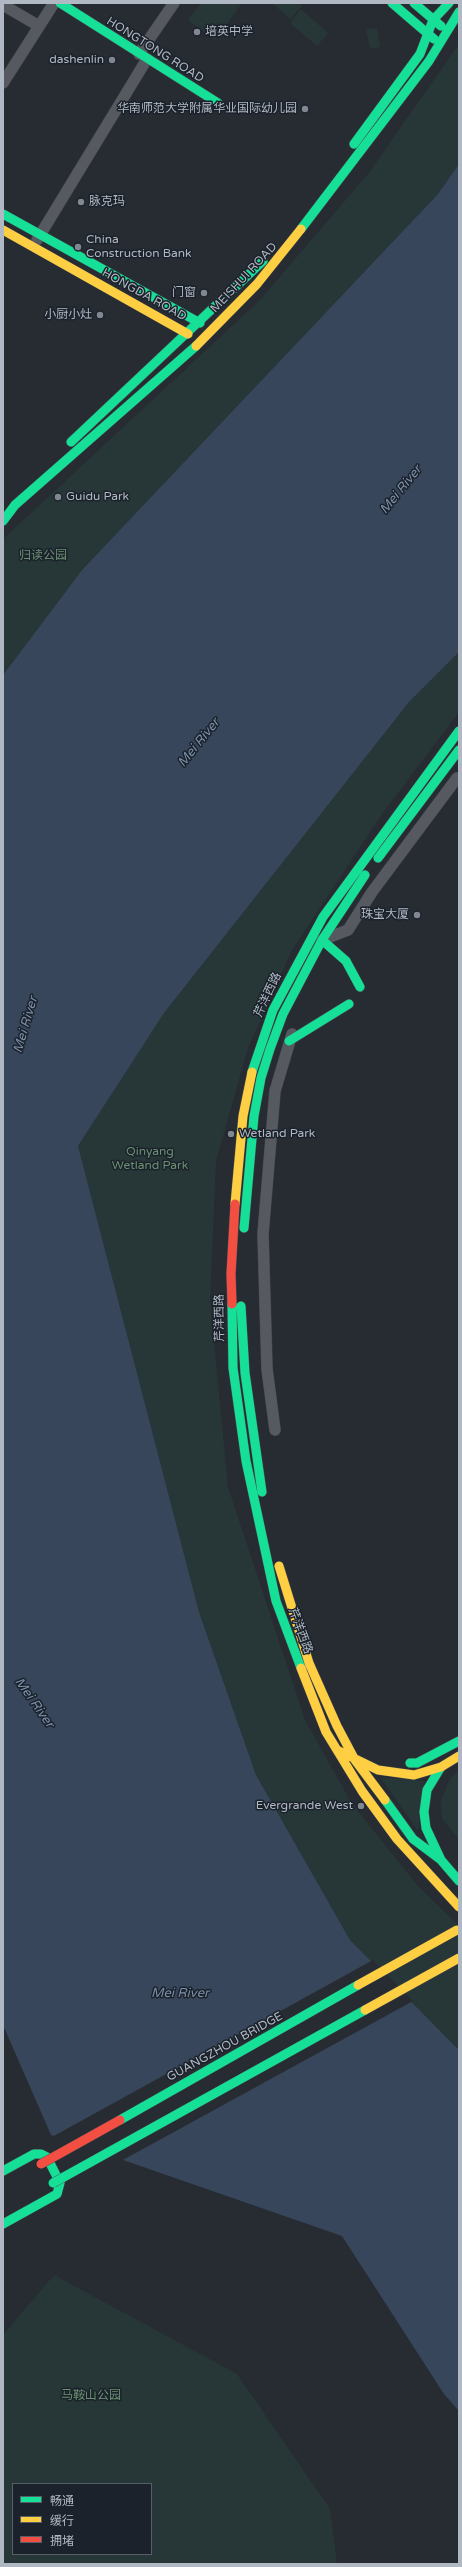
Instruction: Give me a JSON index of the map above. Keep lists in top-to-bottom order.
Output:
{
  "streets": {
    "main road": [
      "HONGTONG ROAD",
      "MEISHUI ROAD",
      "HONGDA ROAD",
      "芹洋西路",
      "GUANGZHOU BRIDGE"
    ]
  },
  "crossings": [
    ["MEISHUI ROAD", "HONGDA ROAD"]
  ],
  "water": ["Mei River"],
  "parks": ["归读公园", "Qinyang Wetland Park", "马鞍山公园"],
  "places": [
    "培英中学",
    "dashenlin",
    "华南师范大学附属华业国际幼儿园",
    "脉克玛",
    "China Construction Bank",
    "门窗",
    "小厨小灶",
    "Guidu Park",
    "珠宝大厦",
    "Wetland Park",
    "Evergrande West"
  ],
  "legend": ["畅通", "缓行", "拥堵"]
}
